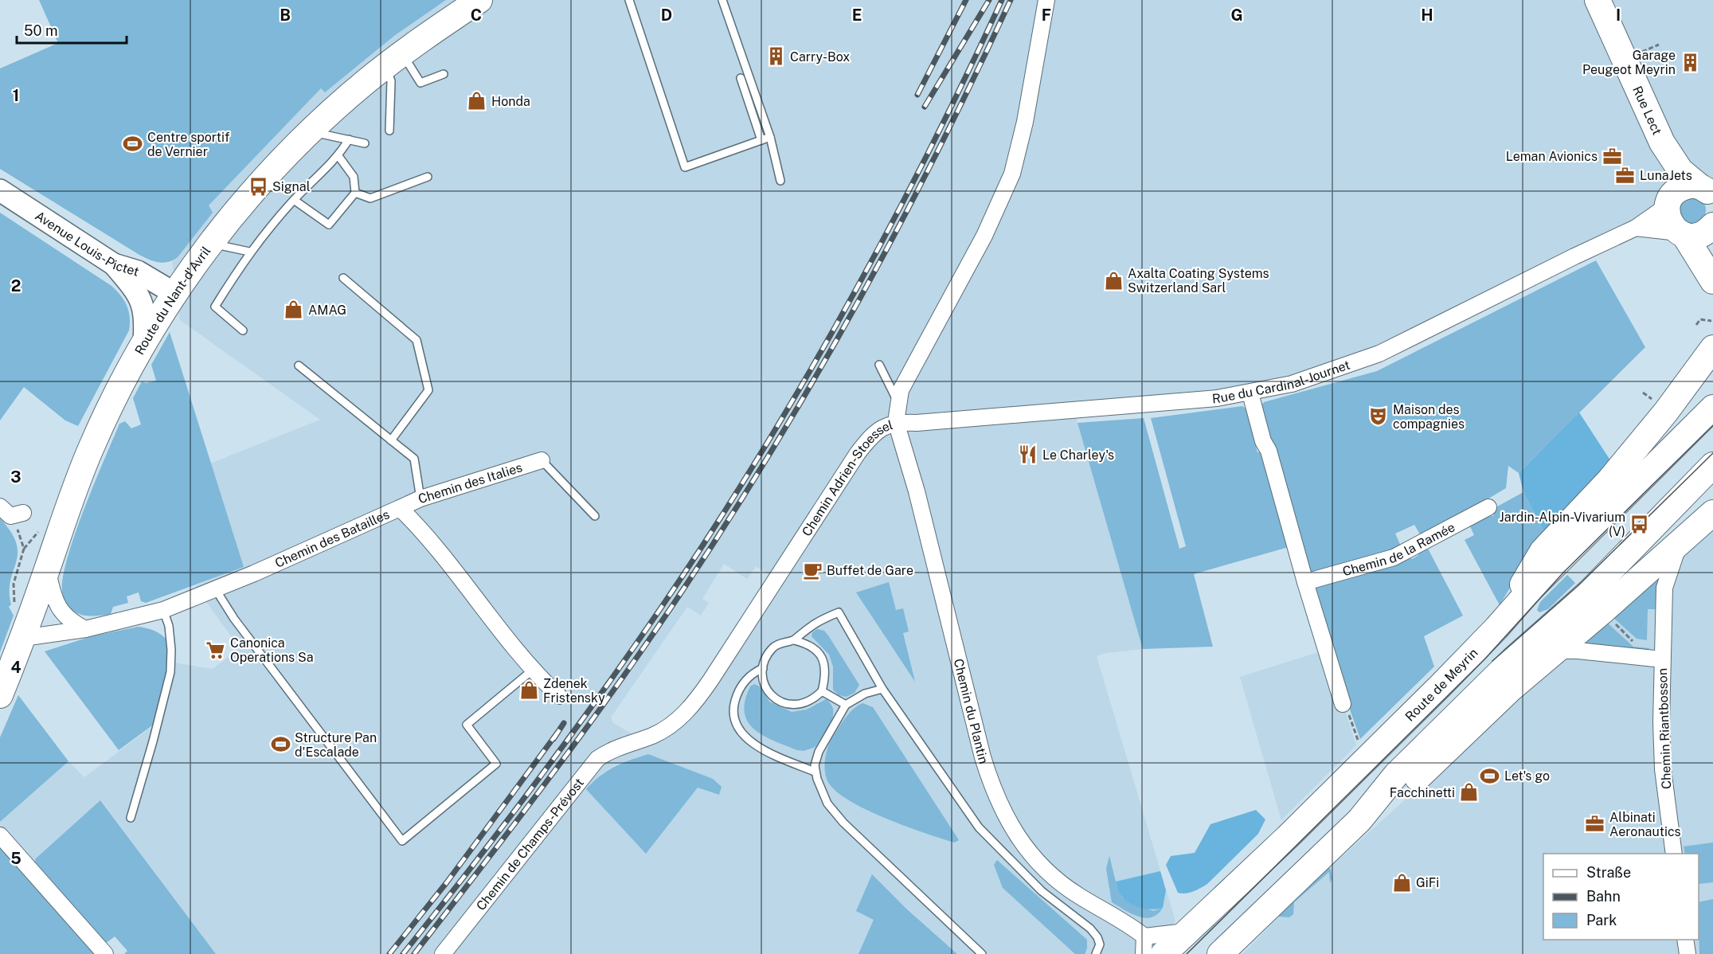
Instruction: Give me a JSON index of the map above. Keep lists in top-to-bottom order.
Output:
{
  "streets": {
    "main road": [
      "Rue Lect",
      "Avenue Louis-Pictet",
      "Route du Nant-d'Avril",
      "Route de Meyrin"
    ],
    "street": [
      "Rue du Cardinal-Journet",
      "Chemin Adrien-Stoessel",
      "Chemin des Italies",
      "Chemin des Batailles",
      "Chemin de la Ramée",
      "Chemin du Plantin",
      "Chemin Riantbosson",
      "Chemin de Champs-Prévost"
    ]
  },
  "crossings": [
    ["Rue Lect", "Rue du Cardinal-Journet"],
    ["Avenue Louis-Pictet", "Route du Nant-d'Avril"],
    ["Route du Nant-d'Avril", "Chemin des Batailles"],
    ["Rue du Cardinal-Journet", "Chemin Adrien-Stoessel"],
    ["Rue du Cardinal-Journet", "Chemin du Plantin"],
    ["Chemin Adrien-Stoessel", "Chemin du Plantin"],
    ["Chemin Adrien-Stoessel", "Chemin de Champs-Prévost"],
    ["Chemin des Italies", "Chemin des Batailles"]
  ],
  "places": {
    "building": ["Carry-Box", "Garage Peugeot Meyrin"],
    "shop": [
      "Honda",
      "Axalta Coating Systems Switzerland Sarl",
      "AMAG",
      "Zdenek Fristensky",
      "Facchinetti",
      "GiFi"
    ],
    "sports": ["Centre sportif de Vernier", "Structure Pan d'Escalade", "Let's go"],
    "office": ["Leman Avionics", "LunaJets", "Albinati Aeronautics"],
    "bus stop": ["Signal", "Jardin-Alpin-Vivarium (V)"],
    "theatre": ["Maison des compagnies"],
    "restaurant": ["Le Charley's"],
    "cafe": ["Buffet de Gare"],
    "supermarket": ["Canonica Operations Sa"]
  },
  "legend": ["Straße", "Bahn", "Park"],
  "scale_bar": "50 m",
  "grid": {
    "columns": [
      "B",
      "C",
      "D",
      "E",
      "F",
      "G",
      "H",
      "I"
    ],
    "rows": [
      "1",
      "2",
      "3",
      "4",
      "5"
    ]
  }
}
